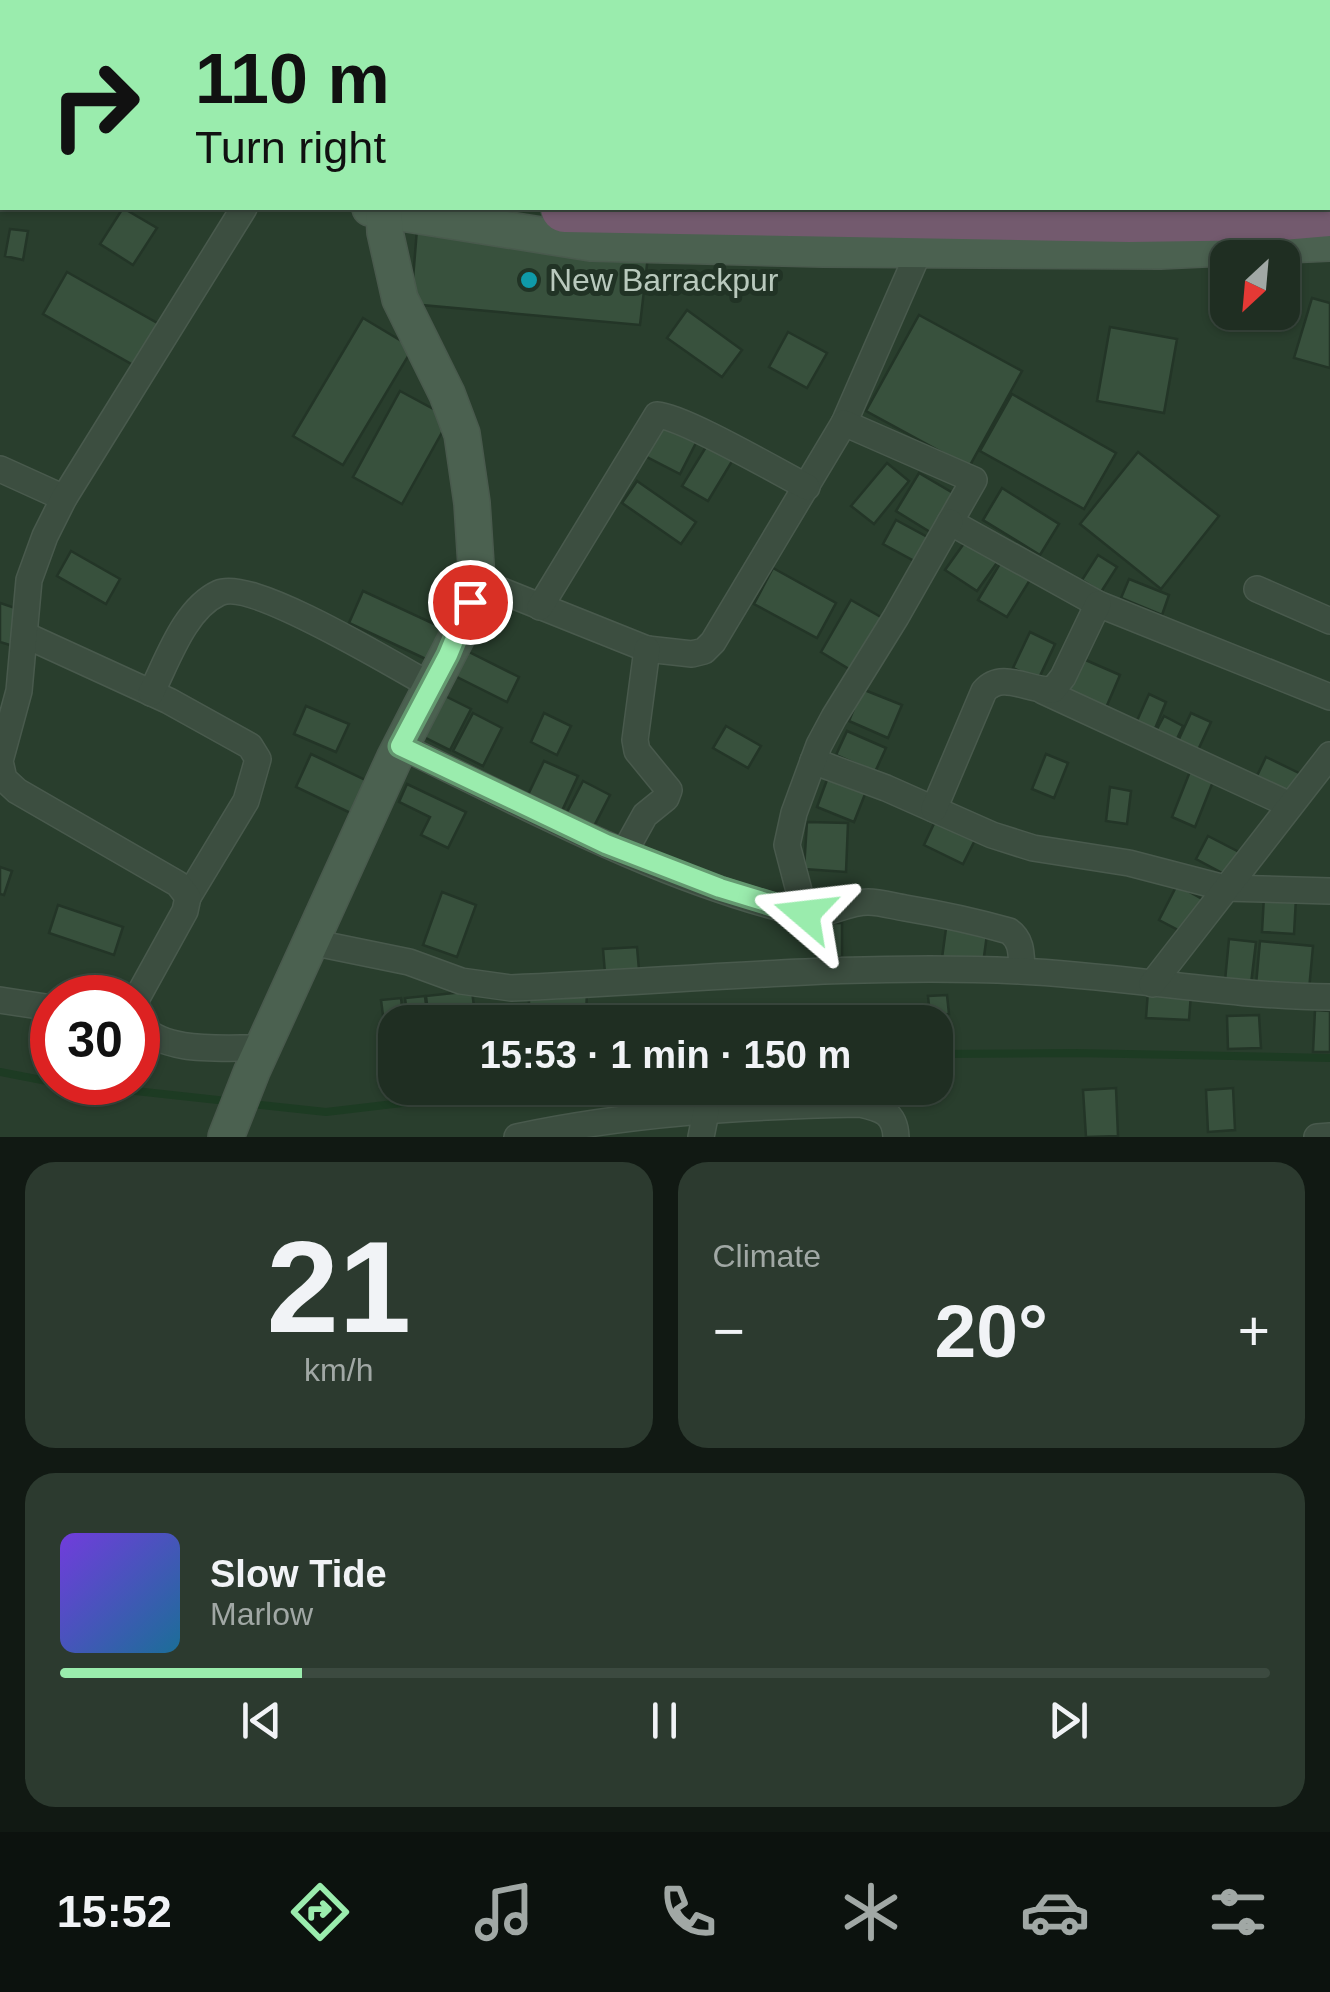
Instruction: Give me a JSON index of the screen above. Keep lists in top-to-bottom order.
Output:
{
  "places": ["New Barrackpur"],
  "north": "bottom left",
  "page": {
    "turn": ["110 m", "Turn right"],
    "limit": "30",
    "trip": "15:53 · 1 min · 150 m",
    "tile": [
      ["21", "km/h"],
      "Climate"
    ],
    "heat": ["−", "20°", "+"],
    "song": ["Slow Tide", "Marlow"],
    "tabs": "15:52"
  }
}
